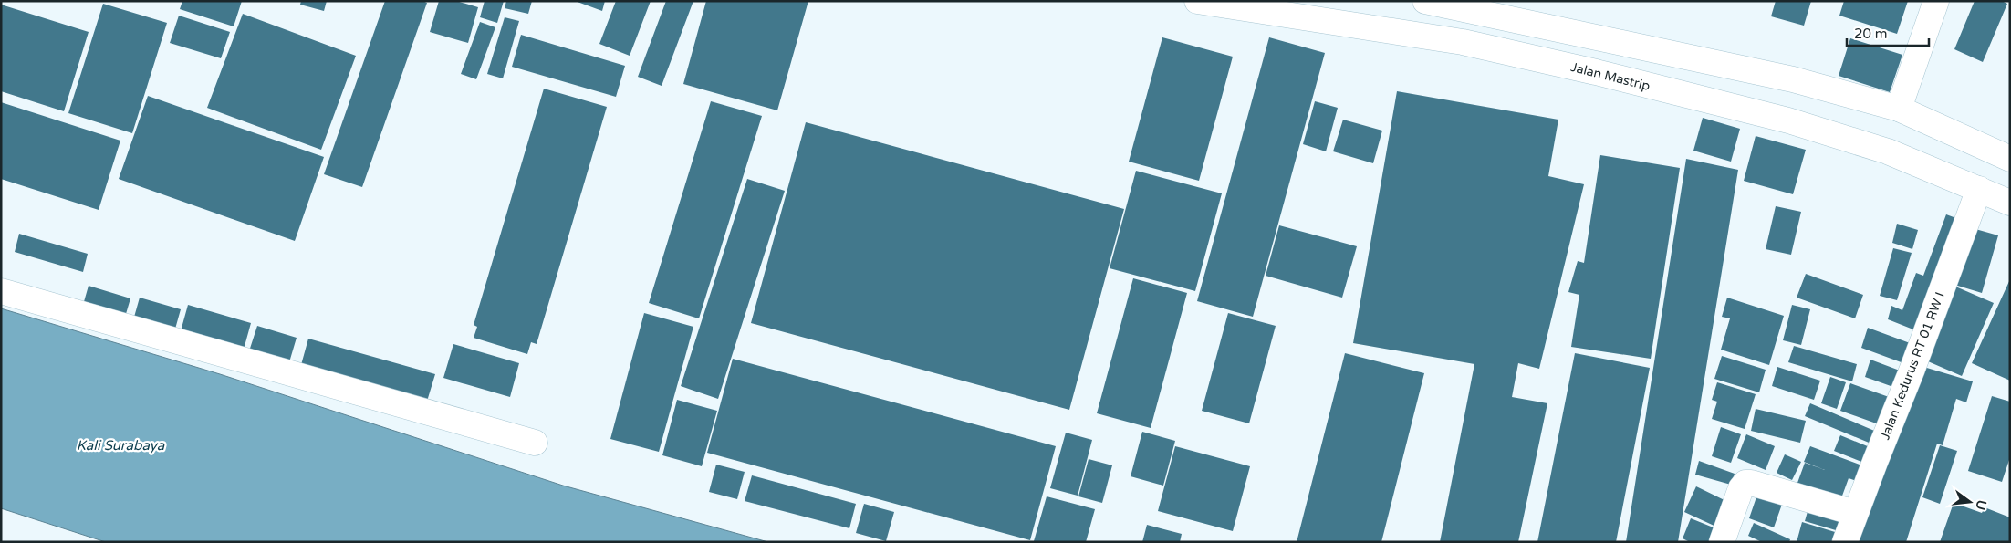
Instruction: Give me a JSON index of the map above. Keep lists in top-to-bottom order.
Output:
{
  "streets": {
    "main road": ["Jalan Mastrip", "Jalan Kedurus RT 01 RW I"]
  },
  "crossings": [
    ["Jalan Mastrip", "Jalan Kedurus RT 01 RW I"]
  ],
  "water": ["Kali Surabaya"],
  "scale_bar": "20 m",
  "north": "right"
}
